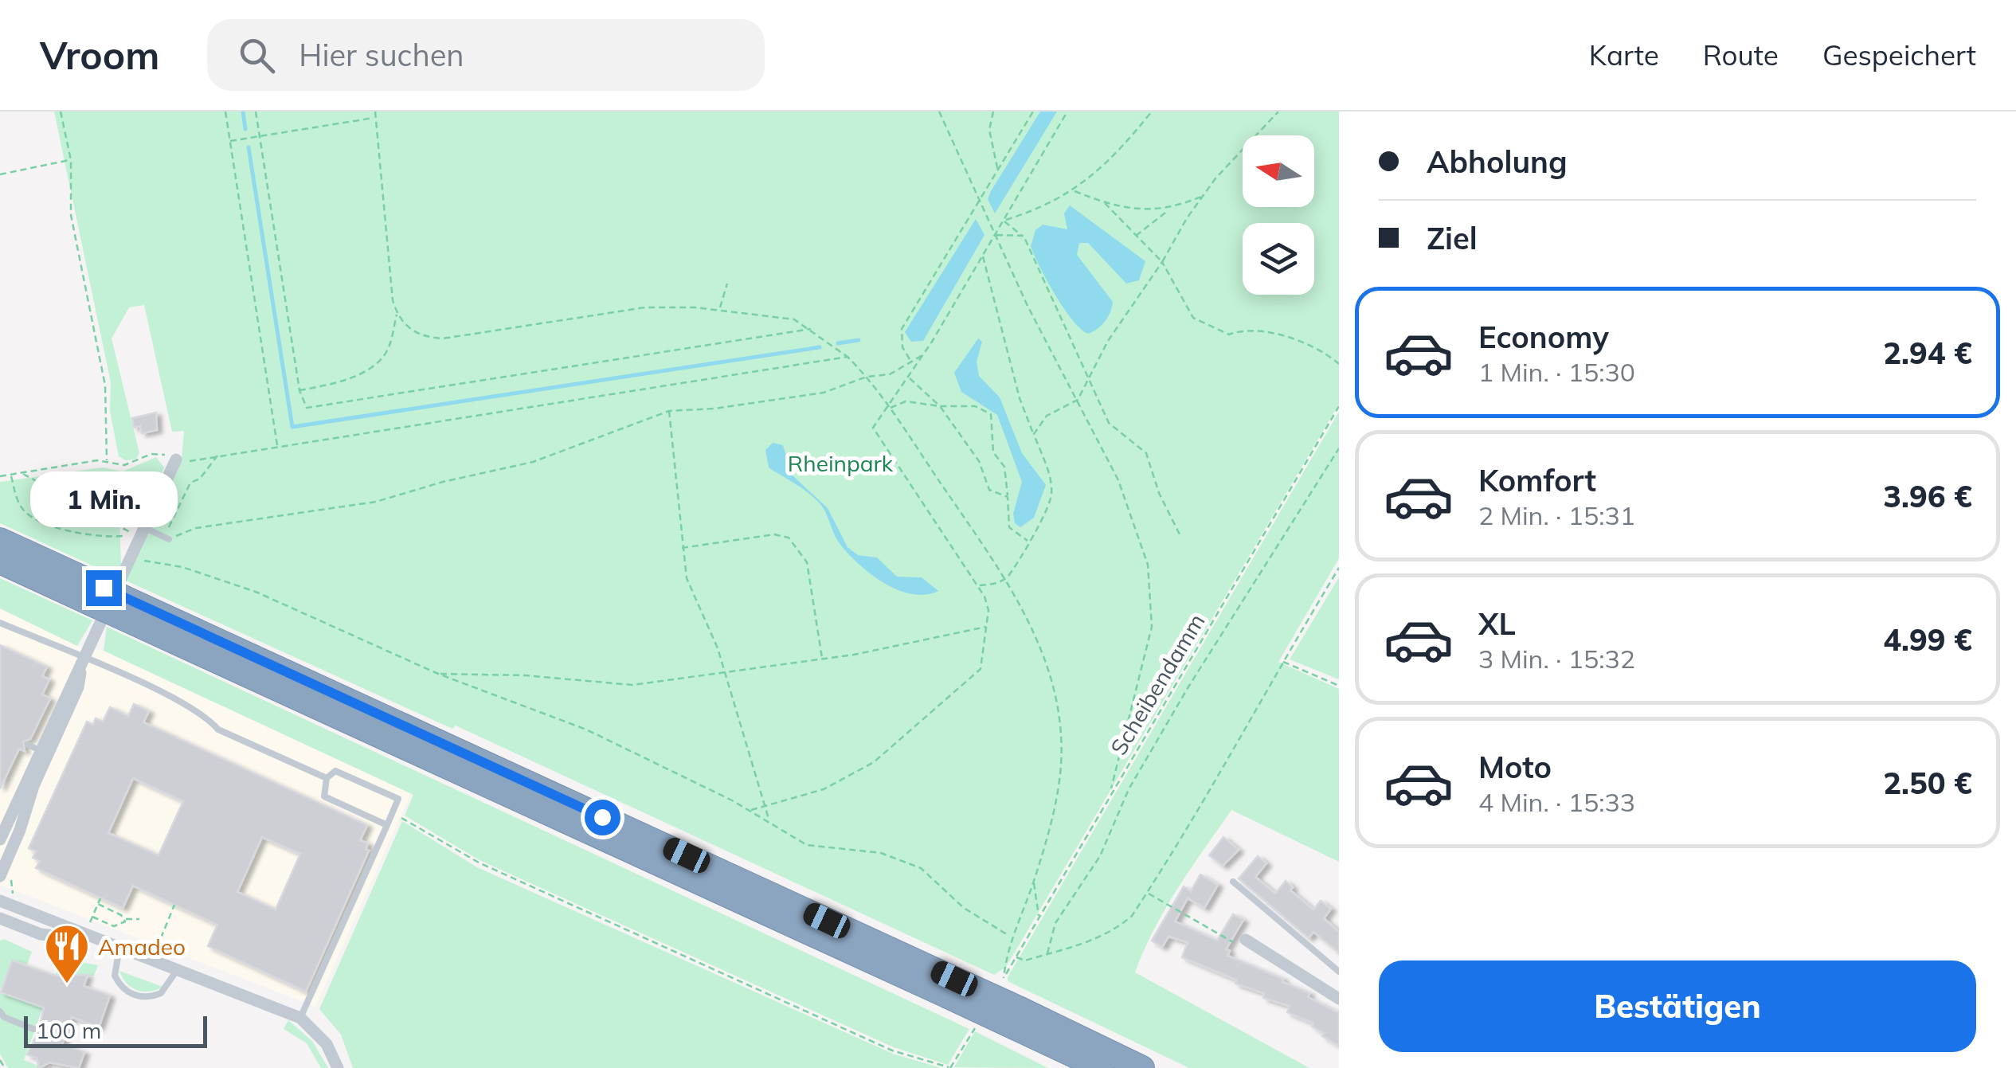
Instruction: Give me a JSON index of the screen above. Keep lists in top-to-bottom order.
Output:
{
  "streets": {
    "path": ["Scheibendamm"]
  },
  "parks": ["Rheinpark"],
  "places": {
    "restaurant": ["Amadeo"]
  },
  "scale_bar": "100 m",
  "north": "left",
  "page": {
    "header": "Vroom",
    "search": "Hier suchen",
    "nav": ["Karte", "Route", "Gespeichert"],
    "banner": ["Abholung", "Ziel"],
    "list": [
      {
        "name": "Economy",
        "note": "1 Min. · 15:30",
        "value": "2.94 €"
      },
      {
        "name": "Komfort",
        "note": "2 Min. · 15:31",
        "value": "3.96 €"
      },
      {
        "name": "XL",
        "note": "3 Min. · 15:32",
        "value": "4.99 €"
      },
      {
        "name": "Moto",
        "note": "4 Min. · 15:33",
        "value": "2.50 €"
      }
    ],
    "bubble": "1 Min.",
    "buttons": "Bestätigen",
    "scale": "100 m"
  }
}
